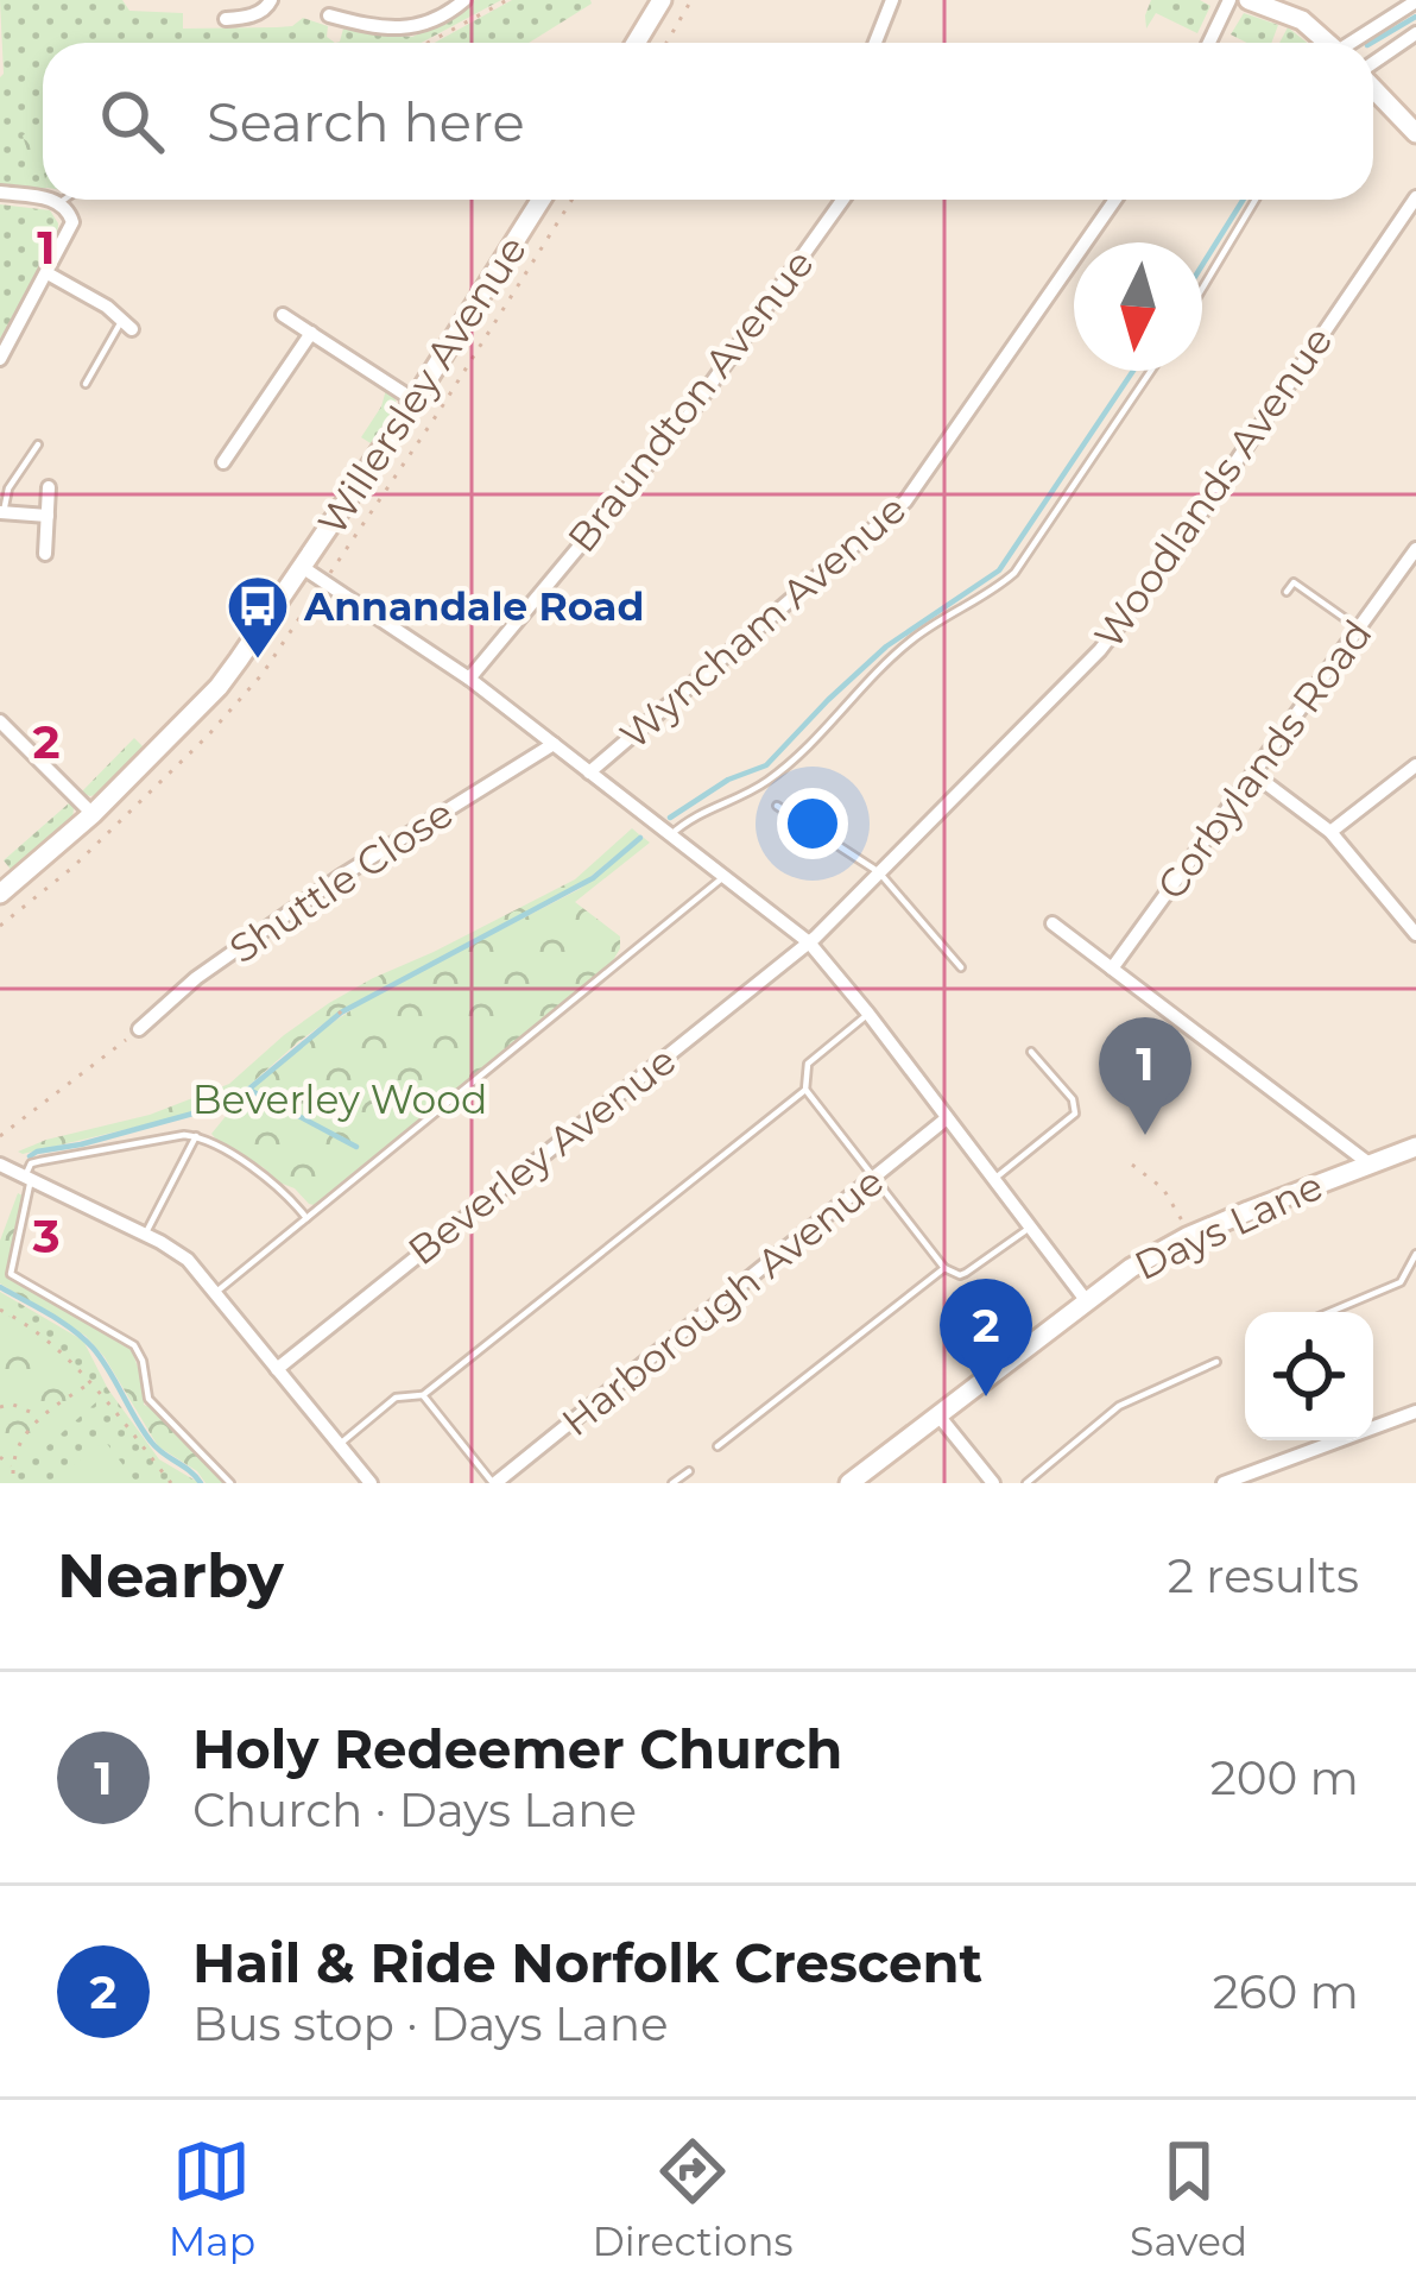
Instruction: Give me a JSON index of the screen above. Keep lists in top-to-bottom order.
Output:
{
  "streets": {
    "street": [
      "Willersley Avenue",
      "Braundton Avenue",
      "Woodlands Avenue",
      "Wyncham Avenue",
      "Corbylands Road",
      "Shuttle Close",
      "Beverley Avenue",
      "Days Lane",
      "Harborough Avenue"
    ]
  },
  "crossings": [
    ["Woodlands Avenue", "Beverley Avenue"]
  ],
  "parks": ["Beverley Wood"],
  "places": {
    "bus stop": ["Annandale Road"]
  },
  "north": "bottom",
  "page": {
    "search": "Search here",
    "pins": ["1", "2"],
    "heading": ["Nearby", "2 results"],
    "list": [
      {
        "mark": "1",
        "name": "Holy Redeemer Church",
        "note": "Church · Days Lane",
        "value": "200 m"
      },
      {
        "mark": "2",
        "name": "Hail & Ride Norfolk Crescent",
        "note": "Bus stop · Days Lane",
        "value": "260 m"
      }
    ],
    "nav": ["Map", "Directions", "Saved"]
  },
  "grid": {
    "rows": ["1", "2", "3"]
  }
}
